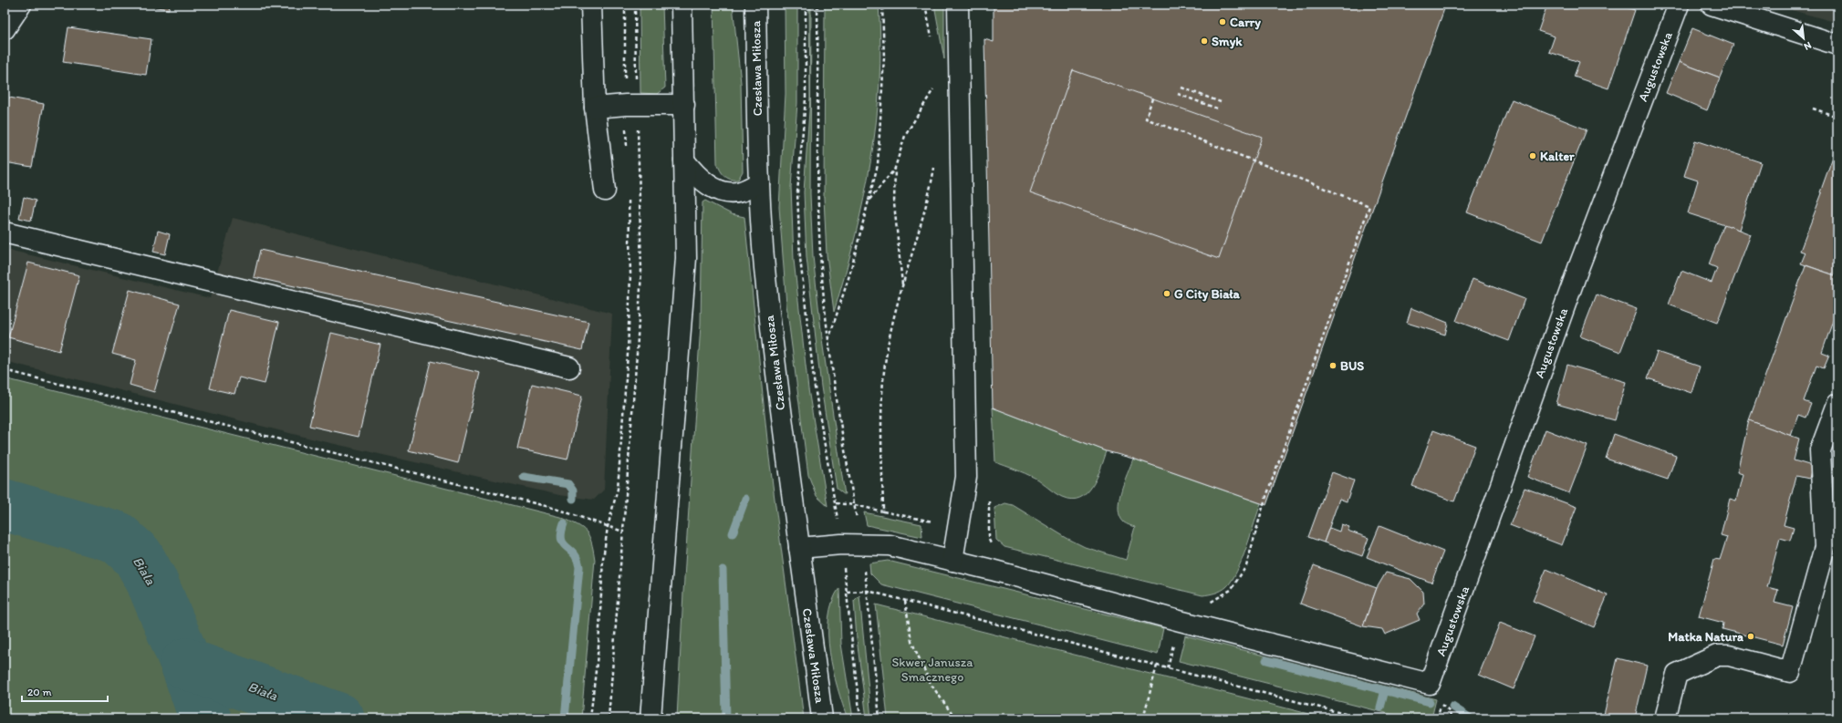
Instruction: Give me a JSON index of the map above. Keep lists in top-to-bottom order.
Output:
{
  "streets": {
    "main road": ["Augustowska", "Czesława Miłosza"]
  },
  "water": ["Biala", "Biała"],
  "parks": ["Skwer Janusza Smacznego"],
  "places": [
    "Carry",
    "Smyk",
    "Kalter",
    "G City Biała",
    "BUS",
    "Matka Natura"
  ],
  "scale_bar": "20 m",
  "north": "bottom right"
}
